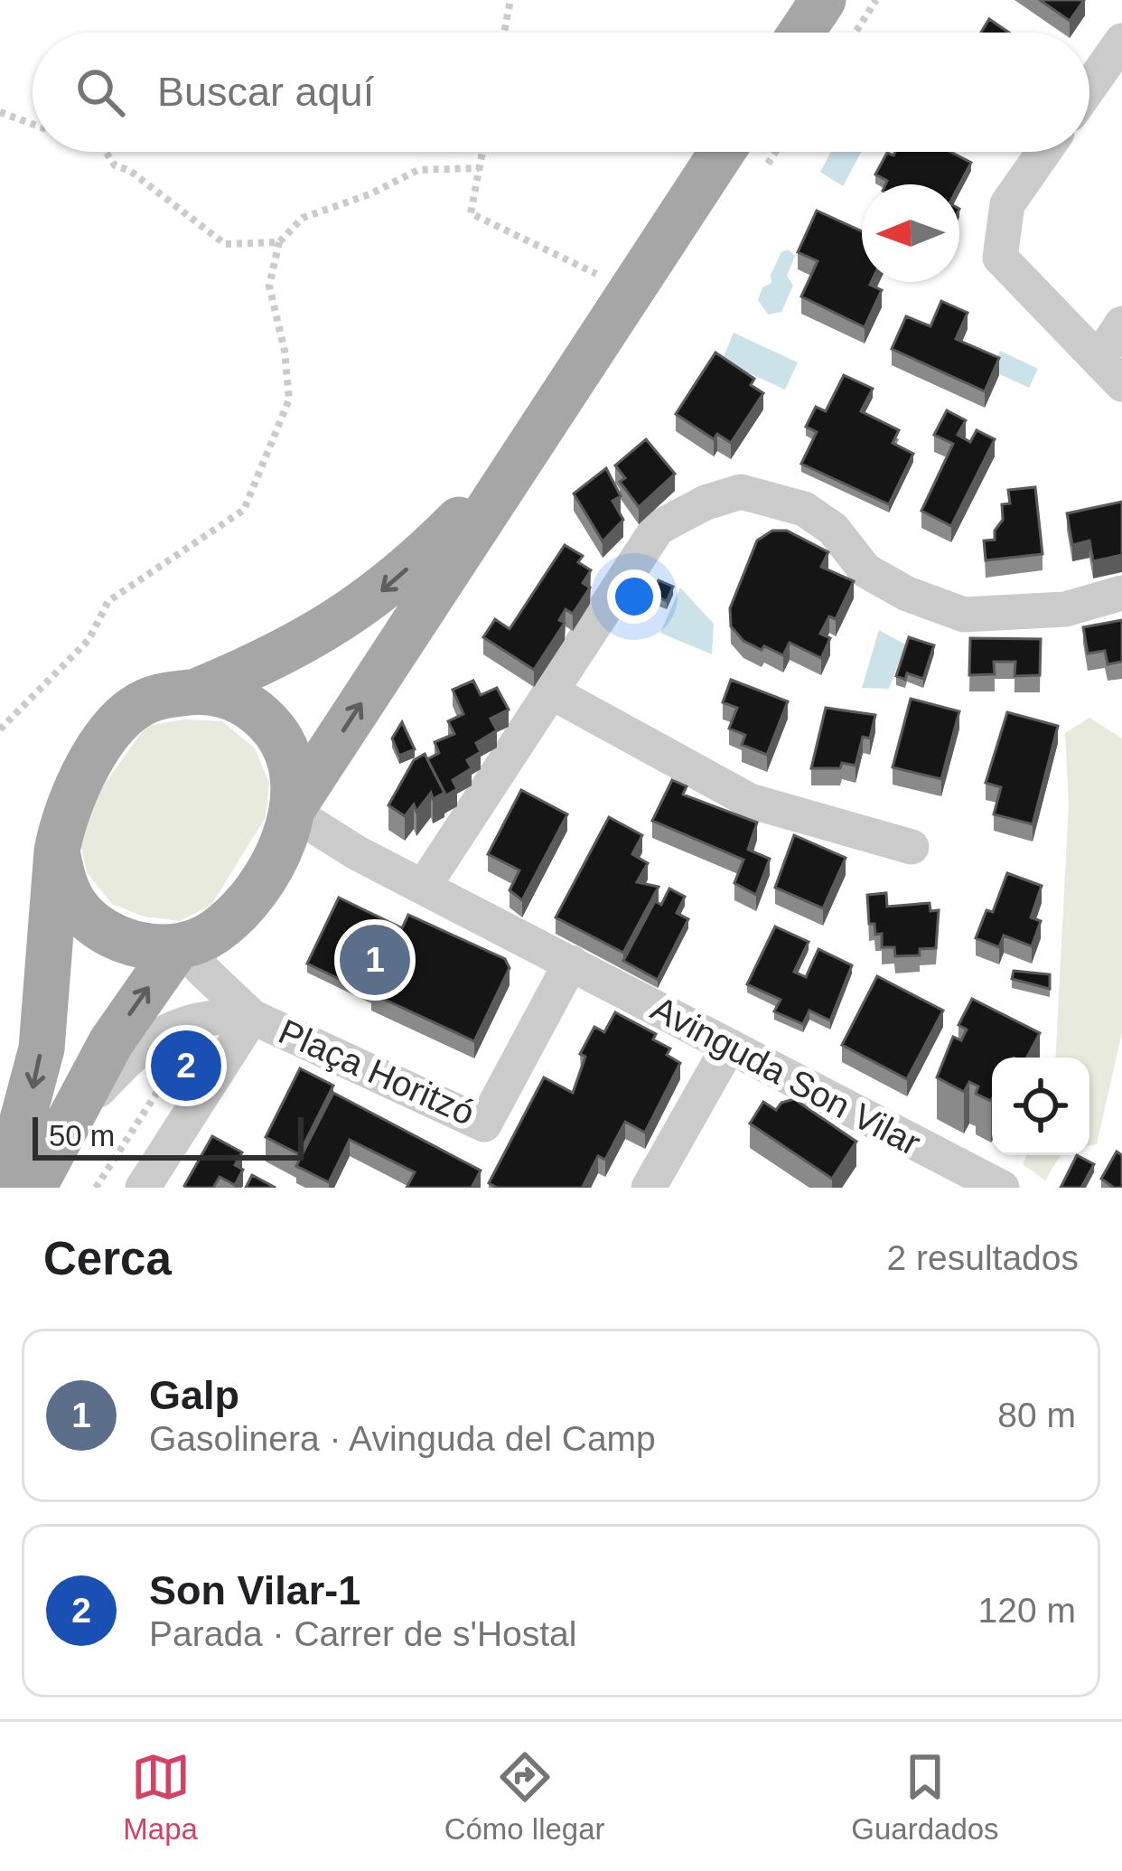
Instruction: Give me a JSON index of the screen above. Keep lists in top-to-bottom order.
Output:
{
  "streets": {
    "street": ["Plaça Horitzó", "Avinguda Son Vilar"]
  },
  "crossings": [
    ["Plaça Horitzó", "Avinguda Son Vilar"]
  ],
  "scale_bar": "50 m",
  "north": "left",
  "page": {
    "search": "Buscar aquí",
    "pins": ["1", "2"],
    "scale": "50 m",
    "heading": ["Cerca", "2 resultados"],
    "list": [
      {
        "mark": "1",
        "name": "Galp",
        "note": "Gasolinera · Avinguda del Camp",
        "value": "80 m"
      },
      {
        "mark": "2",
        "name": "Son Vilar-1",
        "note": "Parada · Carrer de s'Hostal",
        "value": "120 m"
      }
    ],
    "nav": ["Mapa", "Cómo llegar", "Guardados"]
  }
}
